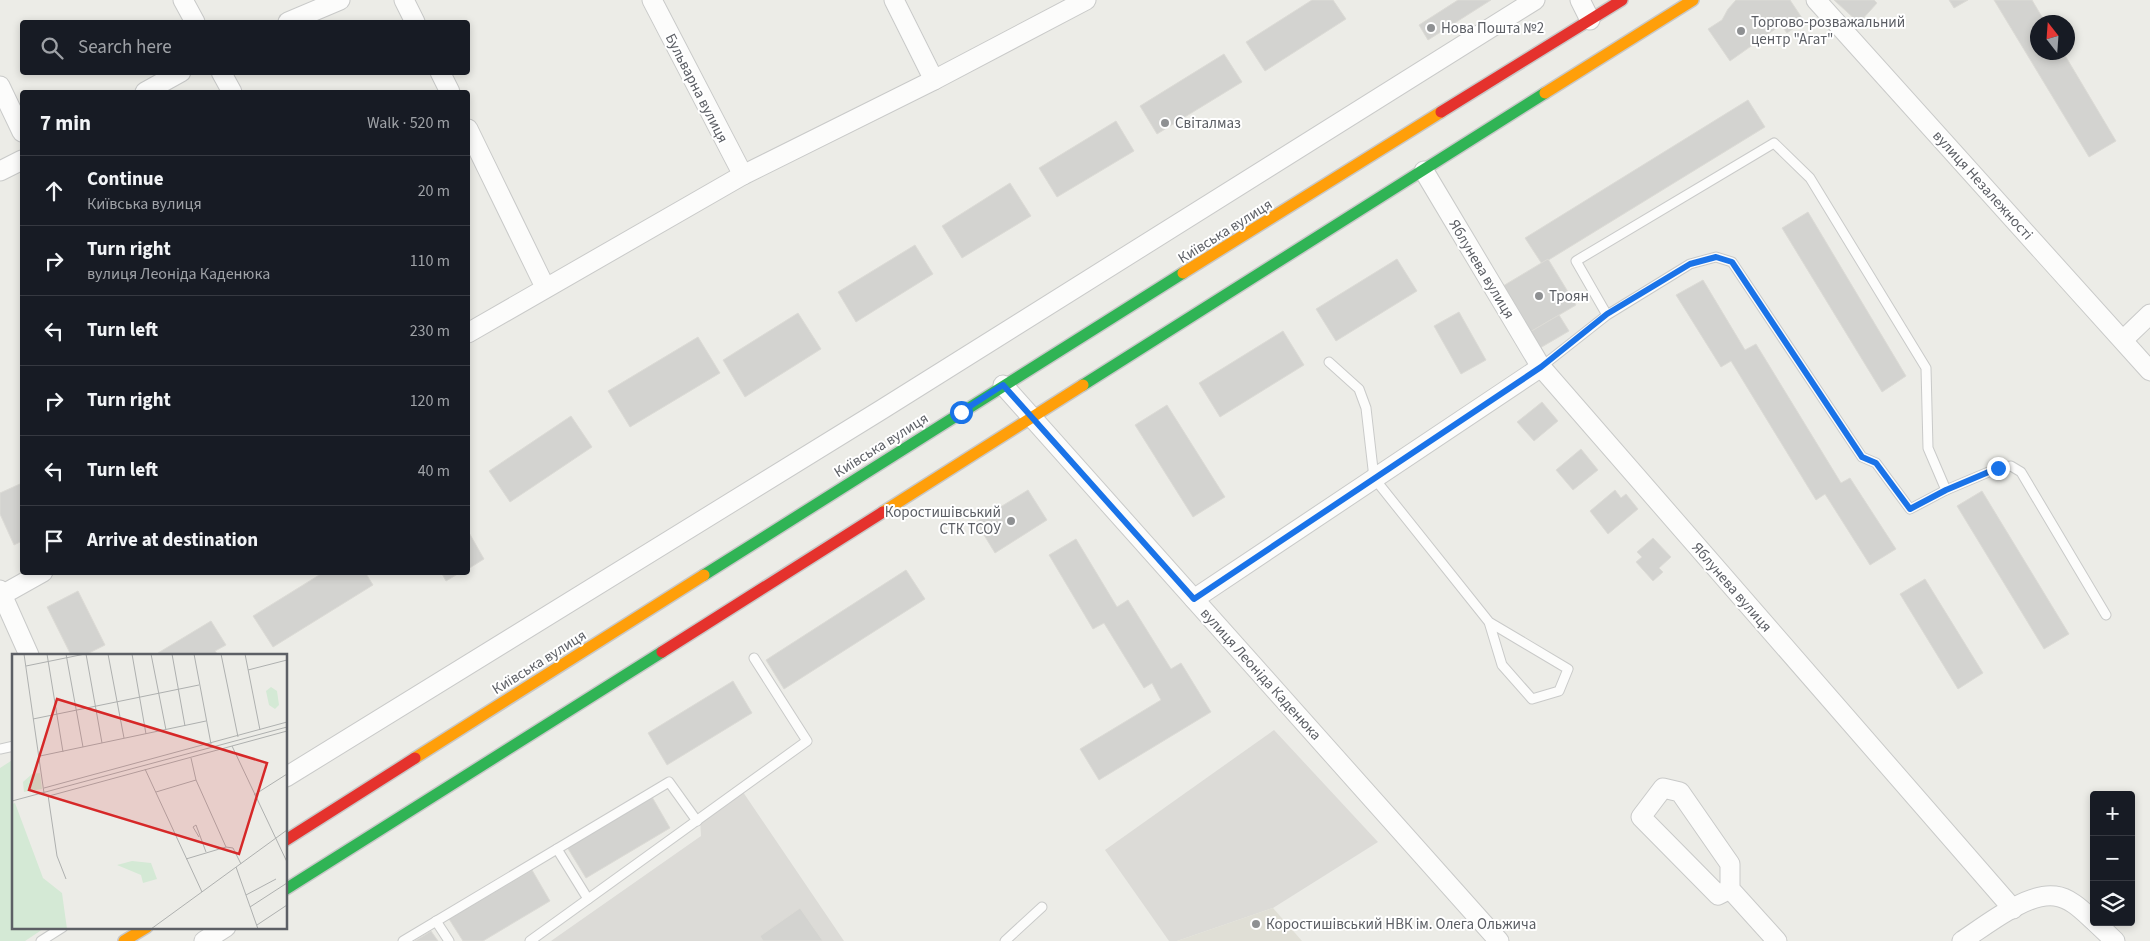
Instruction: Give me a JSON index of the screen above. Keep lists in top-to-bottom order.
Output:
{
  "streets": {
    "street": [
      "Бульварна вулиця",
      "вулиця Незалежності",
      "Київська вулиця",
      "Яблунева вулиця",
      "вулиця Леоніда Каденюка"
    ]
  },
  "crossings": [
    ["Київська вулиця", "вулиця Леоніда Каденюка"]
  ],
  "places": [
    "Нова Пошта №2",
    "Торгово-розважальний центр \"Агат\"",
    "Світалмаз",
    "Троян",
    "Коростишівський СТК ТСОУ",
    "Коростишівський НВК ім. Олега Ольжича"
  ],
  "north": "top",
  "page": {
    "search": "Search here",
    "heading": ["7 min", "Walk · 520 m"],
    "list": [
      ["Continue", "Київська вулиця", "20 m"],
      ["Turn right", "вулиця Леоніда Каденюка", "110 m"],
      ["Turn left", "230 m"],
      ["Turn right", "120 m"],
      ["Turn left", "40 m"],
      "Arrive at destination"
    ],
    "map_buttons": ["+", "−"]
  }
}
